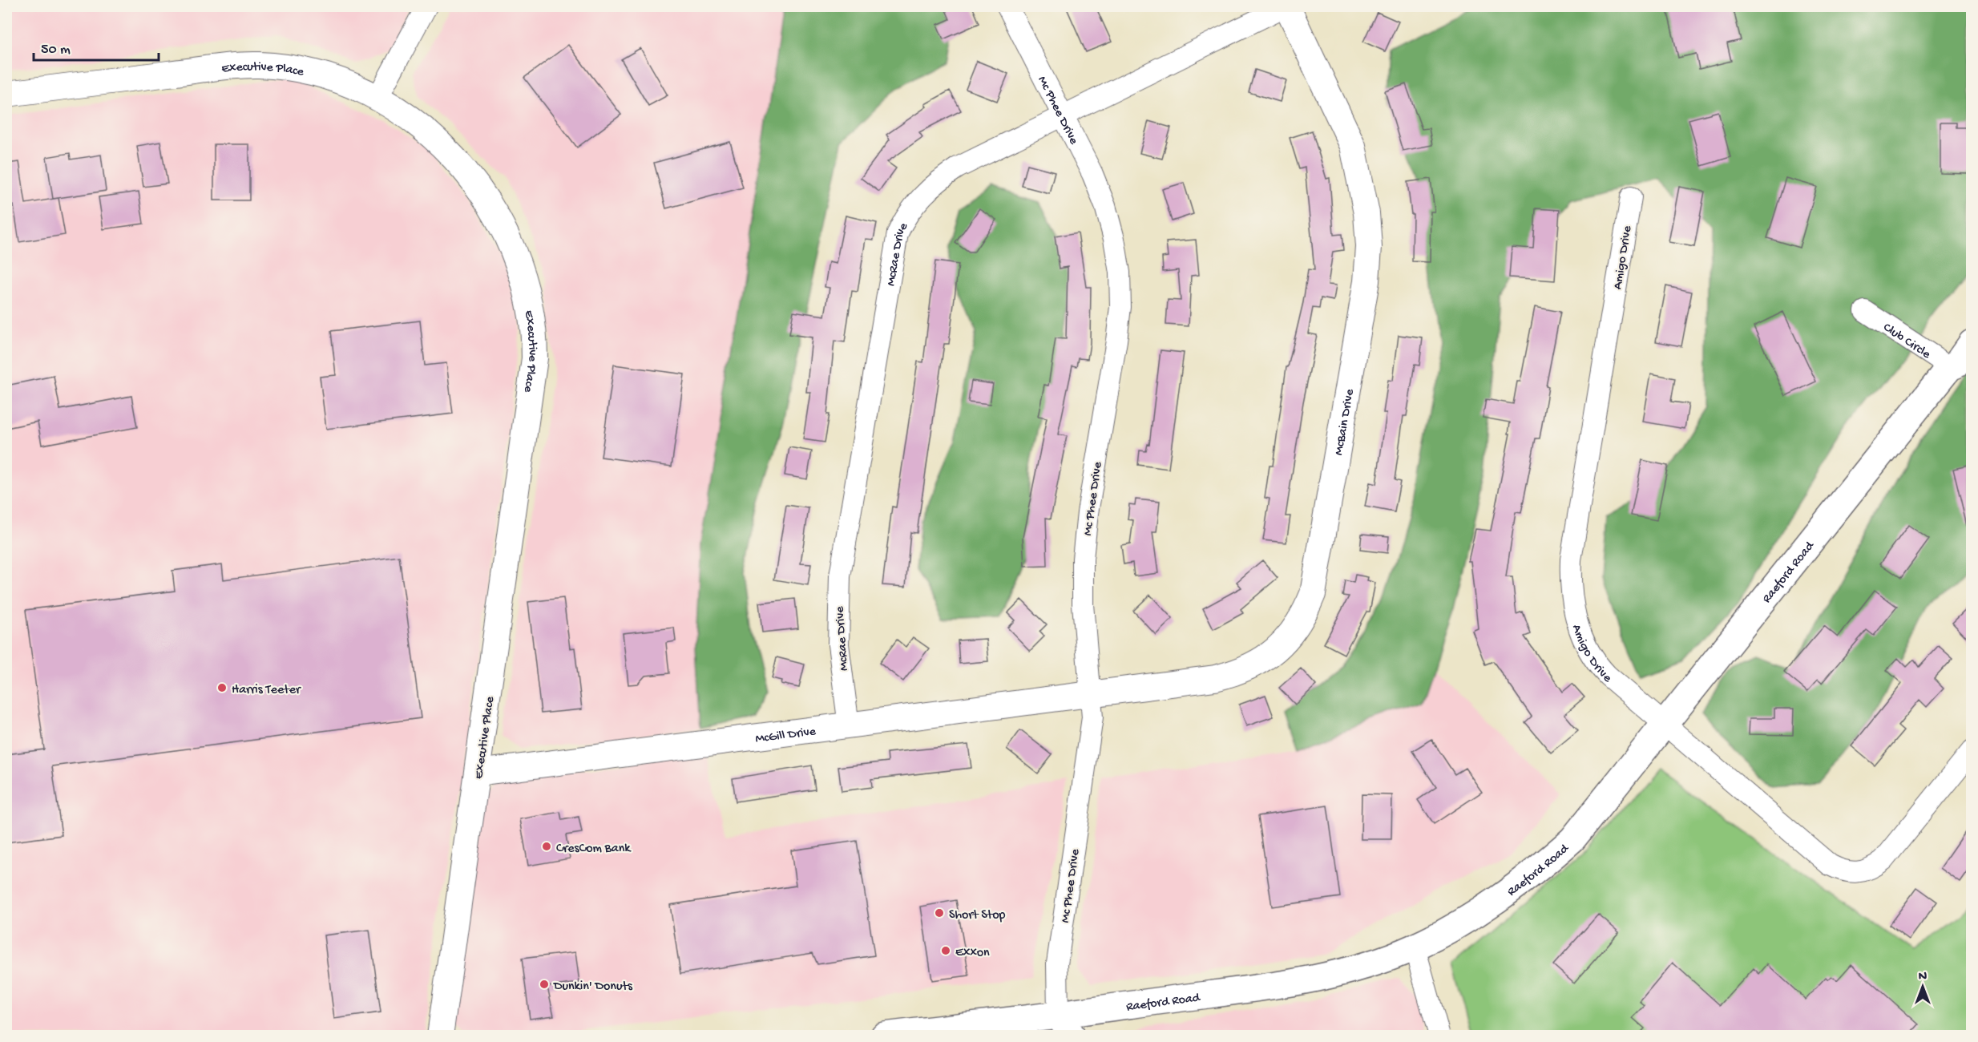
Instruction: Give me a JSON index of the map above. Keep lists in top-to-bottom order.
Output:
{
  "streets": {
    "main road": ["Raeford Road"],
    "street": [
      "Executive Place",
      "Mc Phee Drive",
      "McRae Drive",
      "Amigo Drive",
      "Club Circle",
      "McBain Drive",
      "McGill Drive"
    ]
  },
  "crossings": [
    ["Executive Place", "McGill Drive"],
    ["Mc Phee Drive", "McRae Drive"],
    ["Mc Phee Drive", "McBain Drive"],
    ["Mc Phee Drive", "Raeford Road"],
    ["Mc Phee Drive", "McGill Drive"],
    ["McRae Drive", "McBain Drive"],
    ["McRae Drive", "McGill Drive"],
    ["Amigo Drive", "Raeford Road"],
    ["Club Circle", "Raeford Road"],
    ["McBain Drive", "McGill Drive"]
  ],
  "places": [
    "Harris Teeter",
    "CresCom Bank",
    "Short Stop",
    "Exxon",
    "Dunkin' Donuts"
  ],
  "scale_bar": "50 m",
  "north": "top"
}
